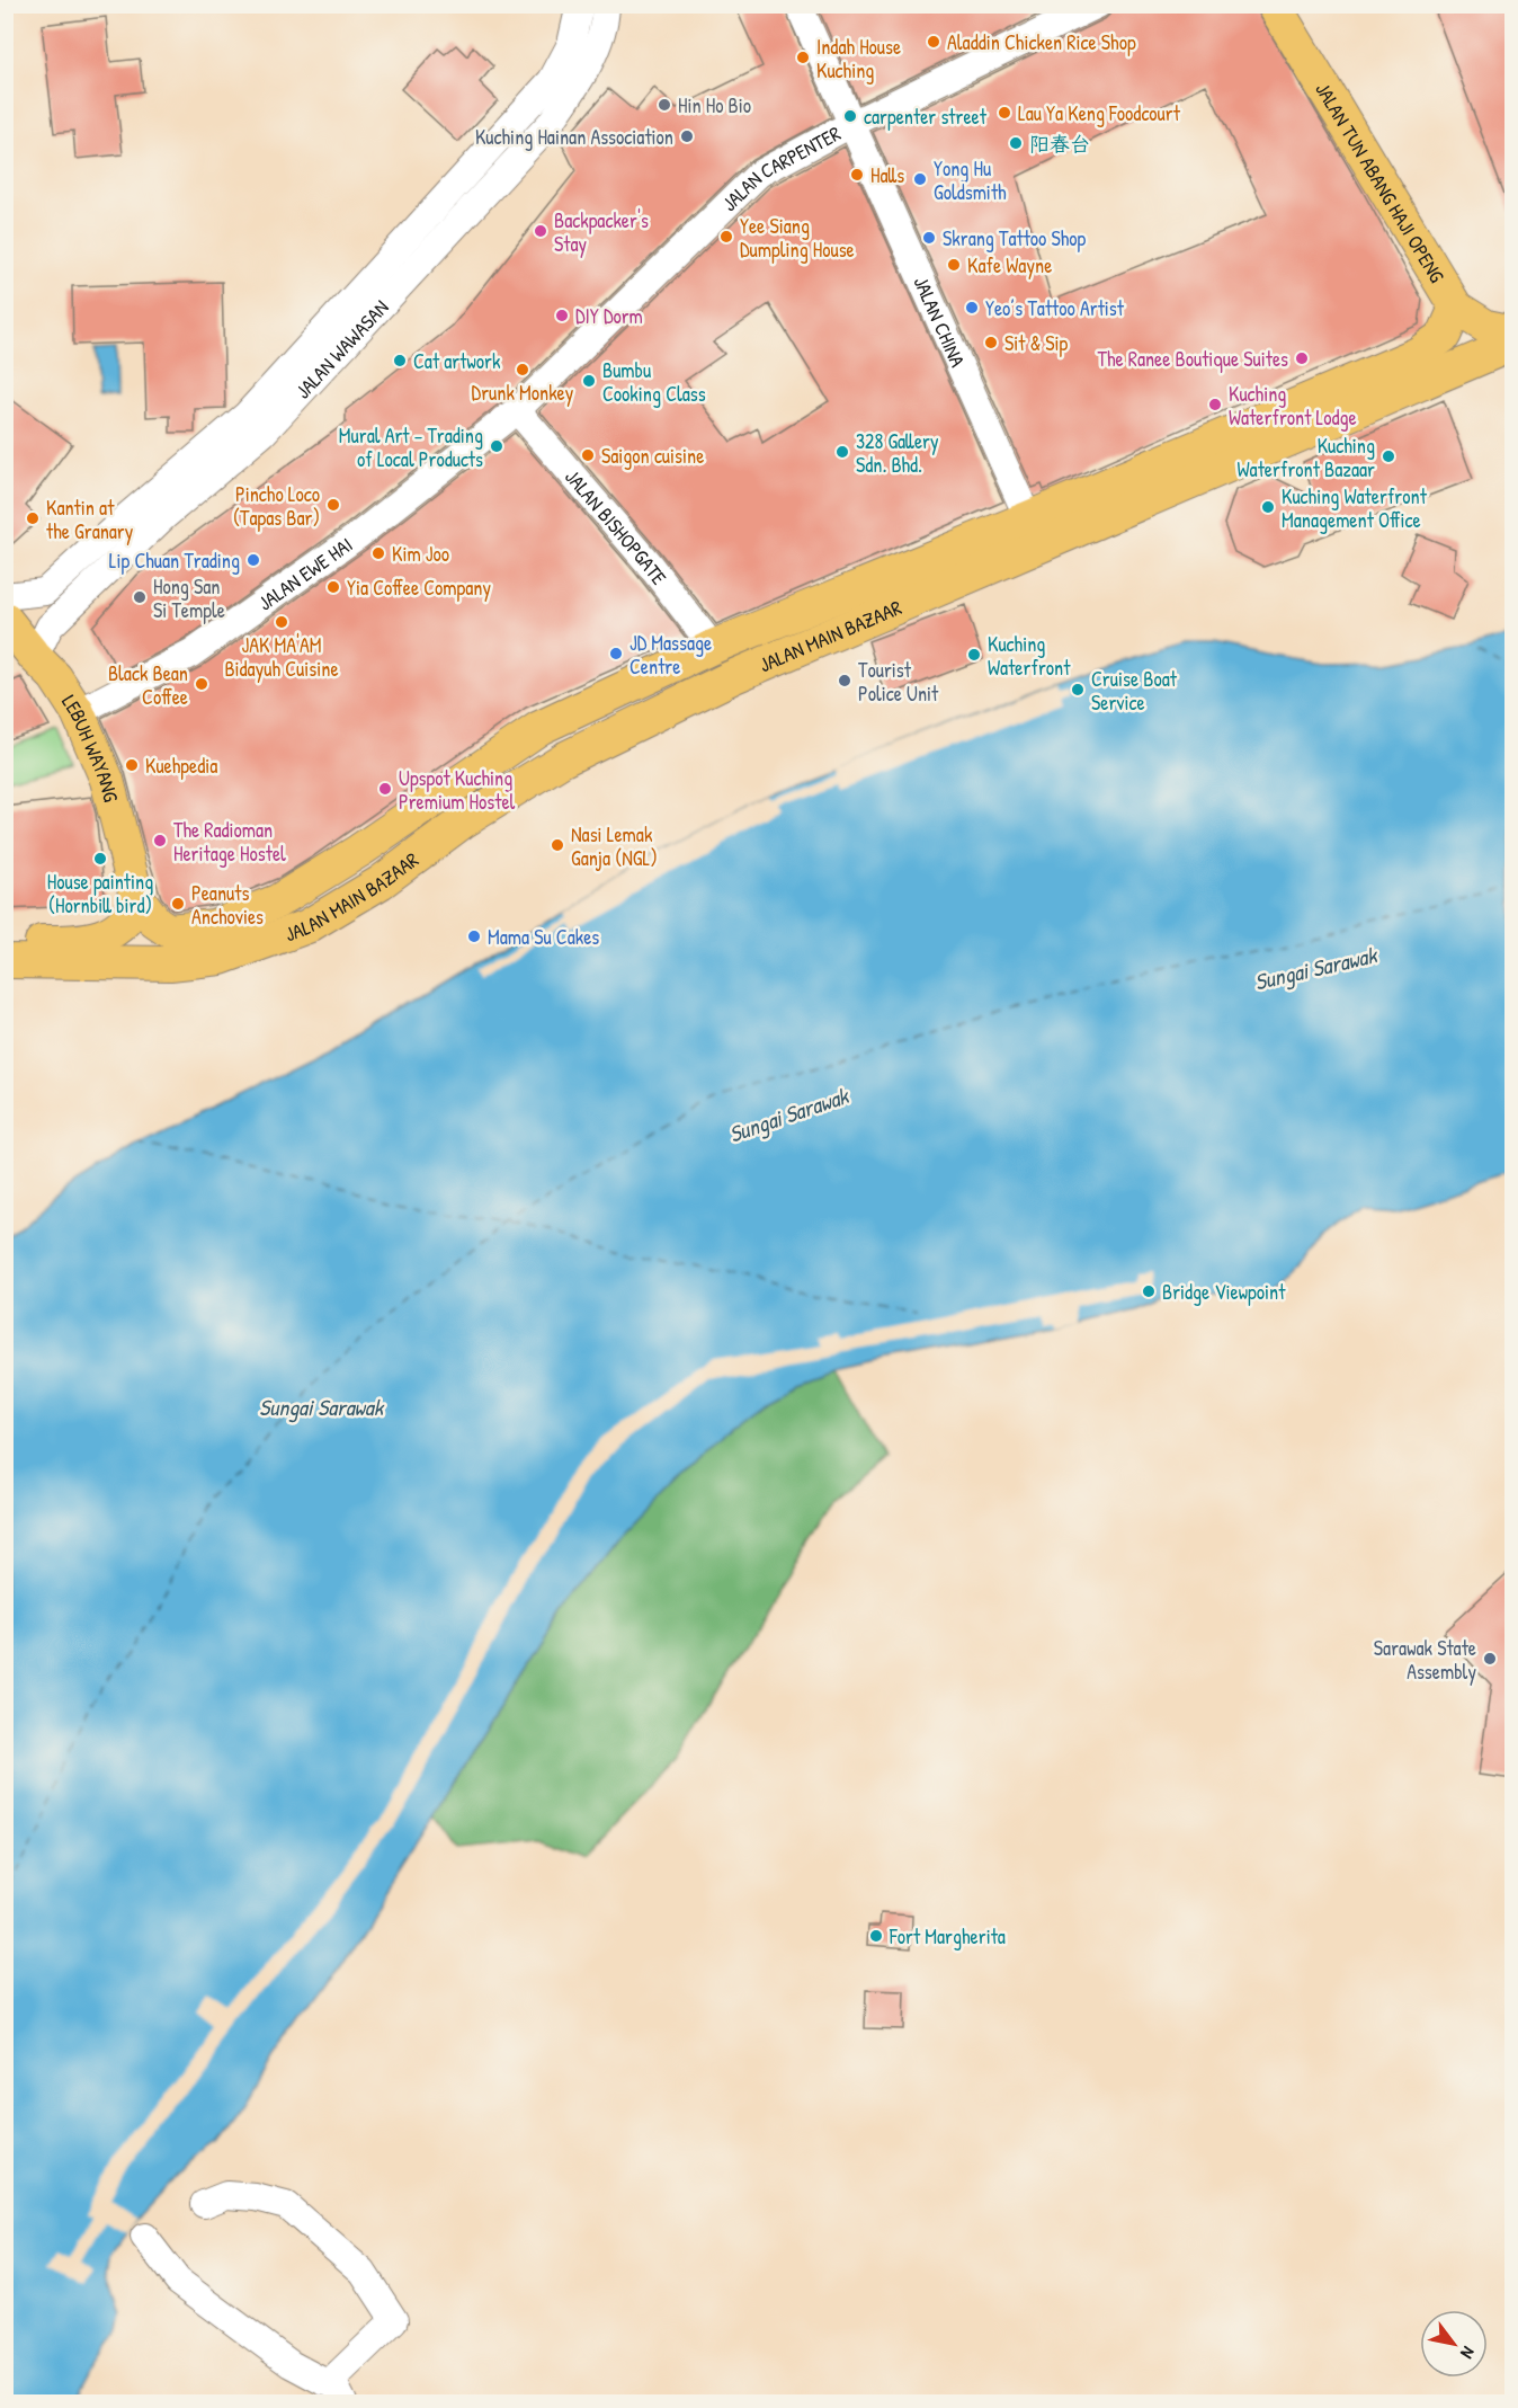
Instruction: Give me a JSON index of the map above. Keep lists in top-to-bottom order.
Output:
{
  "streets": {
    "main road": ["JALAN TUN ABANG HAJI OPENG", "JALAN MAIN BAZAAR", "LEBUH WAYANG"],
    "street": [
      "JALAN CARPENTER",
      "JALAN CHINA",
      "JALAN WAWASAN",
      "JALAN BISHOPGATE",
      "JALAN EWE HAI"
    ]
  },
  "crossings": [
    ["JALAN CARPENTER", "JALAN CHINA"],
    ["JALAN CARPENTER", "JALAN BISHOPGATE"],
    ["JALAN CARPENTER", "JALAN EWE HAI"],
    ["JALAN TUN ABANG HAJI OPENG", "JALAN MAIN BAZAAR"],
    ["JALAN CHINA", "JALAN MAIN BAZAAR"],
    ["JALAN WAWASAN", "LEBUH WAYANG"],
    ["JALAN BISHOPGATE", "JALAN EWE HAI"],
    ["JALAN BISHOPGATE", "JALAN MAIN BAZAAR"],
    ["JALAN EWE HAI", "LEBUH WAYANG"],
    ["JALAN MAIN BAZAAR", "LEBUH WAYANG"]
  ],
  "water": ["Sungai Sarawak"],
  "places": [
    "Aladdin Chicken Rice Shop",
    "Indah House Kuching",
    "Hin Ho Bio",
    "Lau Ya Keng Foodcourt",
    "carpenter street",
    "Kuching Hainan Association",
    "阳春台",
    "Halls",
    "Yong Hu Goldsmith",
    "Backpacker's Stay",
    "Yee Siang Dumpling House",
    "Skrang Tattoo Shop",
    "Kafe Wayne",
    "Yeo’s Tattoo Artist",
    "DIY Dorm",
    "Sit & Sip",
    "The Ranee Boutique Suites",
    "Cat artwork",
    "Drunk Monkey",
    "Bumbu Cooking Class",
    "Kuching Waterfront Lodge",
    "Mural Art – Trading of Local Products",
    "328 Gallery Sdn. Bhd.",
    "Saigon cuisine",
    "Kuching Waterfront Bazaar",
    "Pincho Loco (Tapas Bar)",
    "Kuching Waterfront Management Office",
    "Kantin at the Granary",
    "Kim Joo",
    "Lip Chuan Trading",
    "Yia Coffee Company",
    "Hong San Si Temple",
    "JAK MA'AM Bidayuh Cuisine",
    "JD Massage Centre",
    "Kuching Waterfront",
    "Tourist Police Unit",
    "Black Bean Coffee",
    "Cruise Boat Service",
    "Kuehpedia",
    "Upspot Kuching Premium Hostel",
    "The Radioman Heritage Hostel",
    "Nasi Lemak Ganja (NGL)",
    "House painting (Hornbill bird)",
    "Peanuts Anchovies",
    "Mama Su Cakes",
    "Bridge Viewpoint",
    "Sarawak State Assembly",
    "Fort Margherita"
  ],
  "north": "bottom right"
}
